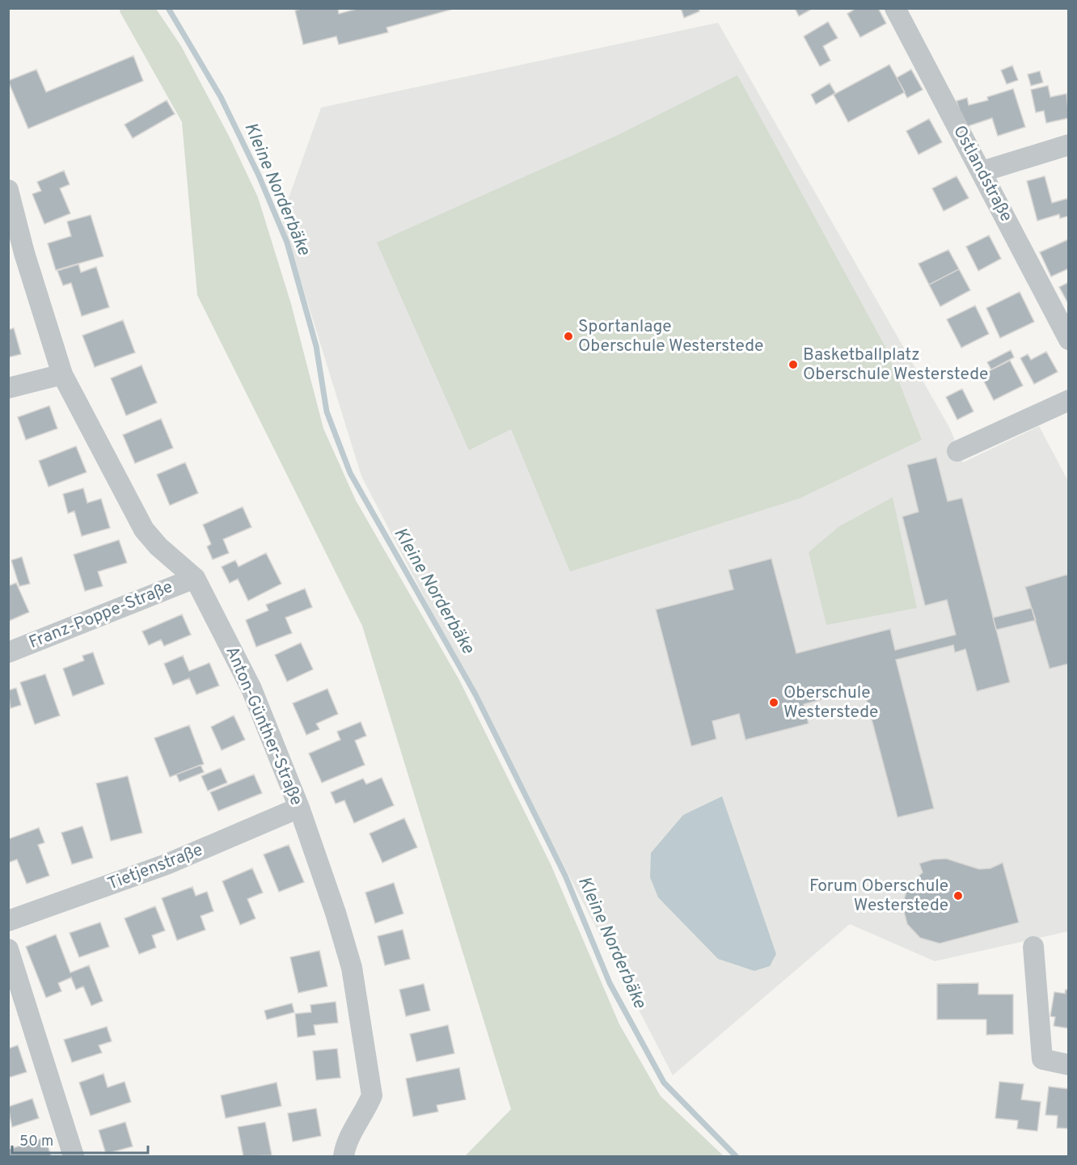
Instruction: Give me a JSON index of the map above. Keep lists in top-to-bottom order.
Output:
{
  "streets": {
    "street": [
      "Ostlandstraße",
      "Franz-Poppe-Straße",
      "Anton-Günther-Straße",
      "Tietjenstraße"
    ]
  },
  "crossings": [
    ["Franz-Poppe-Straße", "Anton-Günther-Straße"],
    ["Anton-Günther-Straße", "Tietjenstraße"]
  ],
  "water": ["Kleine Norderbäke"],
  "places": [
    "Sportanlage Oberschule Westerstede",
    "Basketballplatz Oberschule Westerstede",
    "Oberschule Westerstede",
    "Forum Oberschule Westerstede"
  ],
  "scale_bar": "50 m"
}
